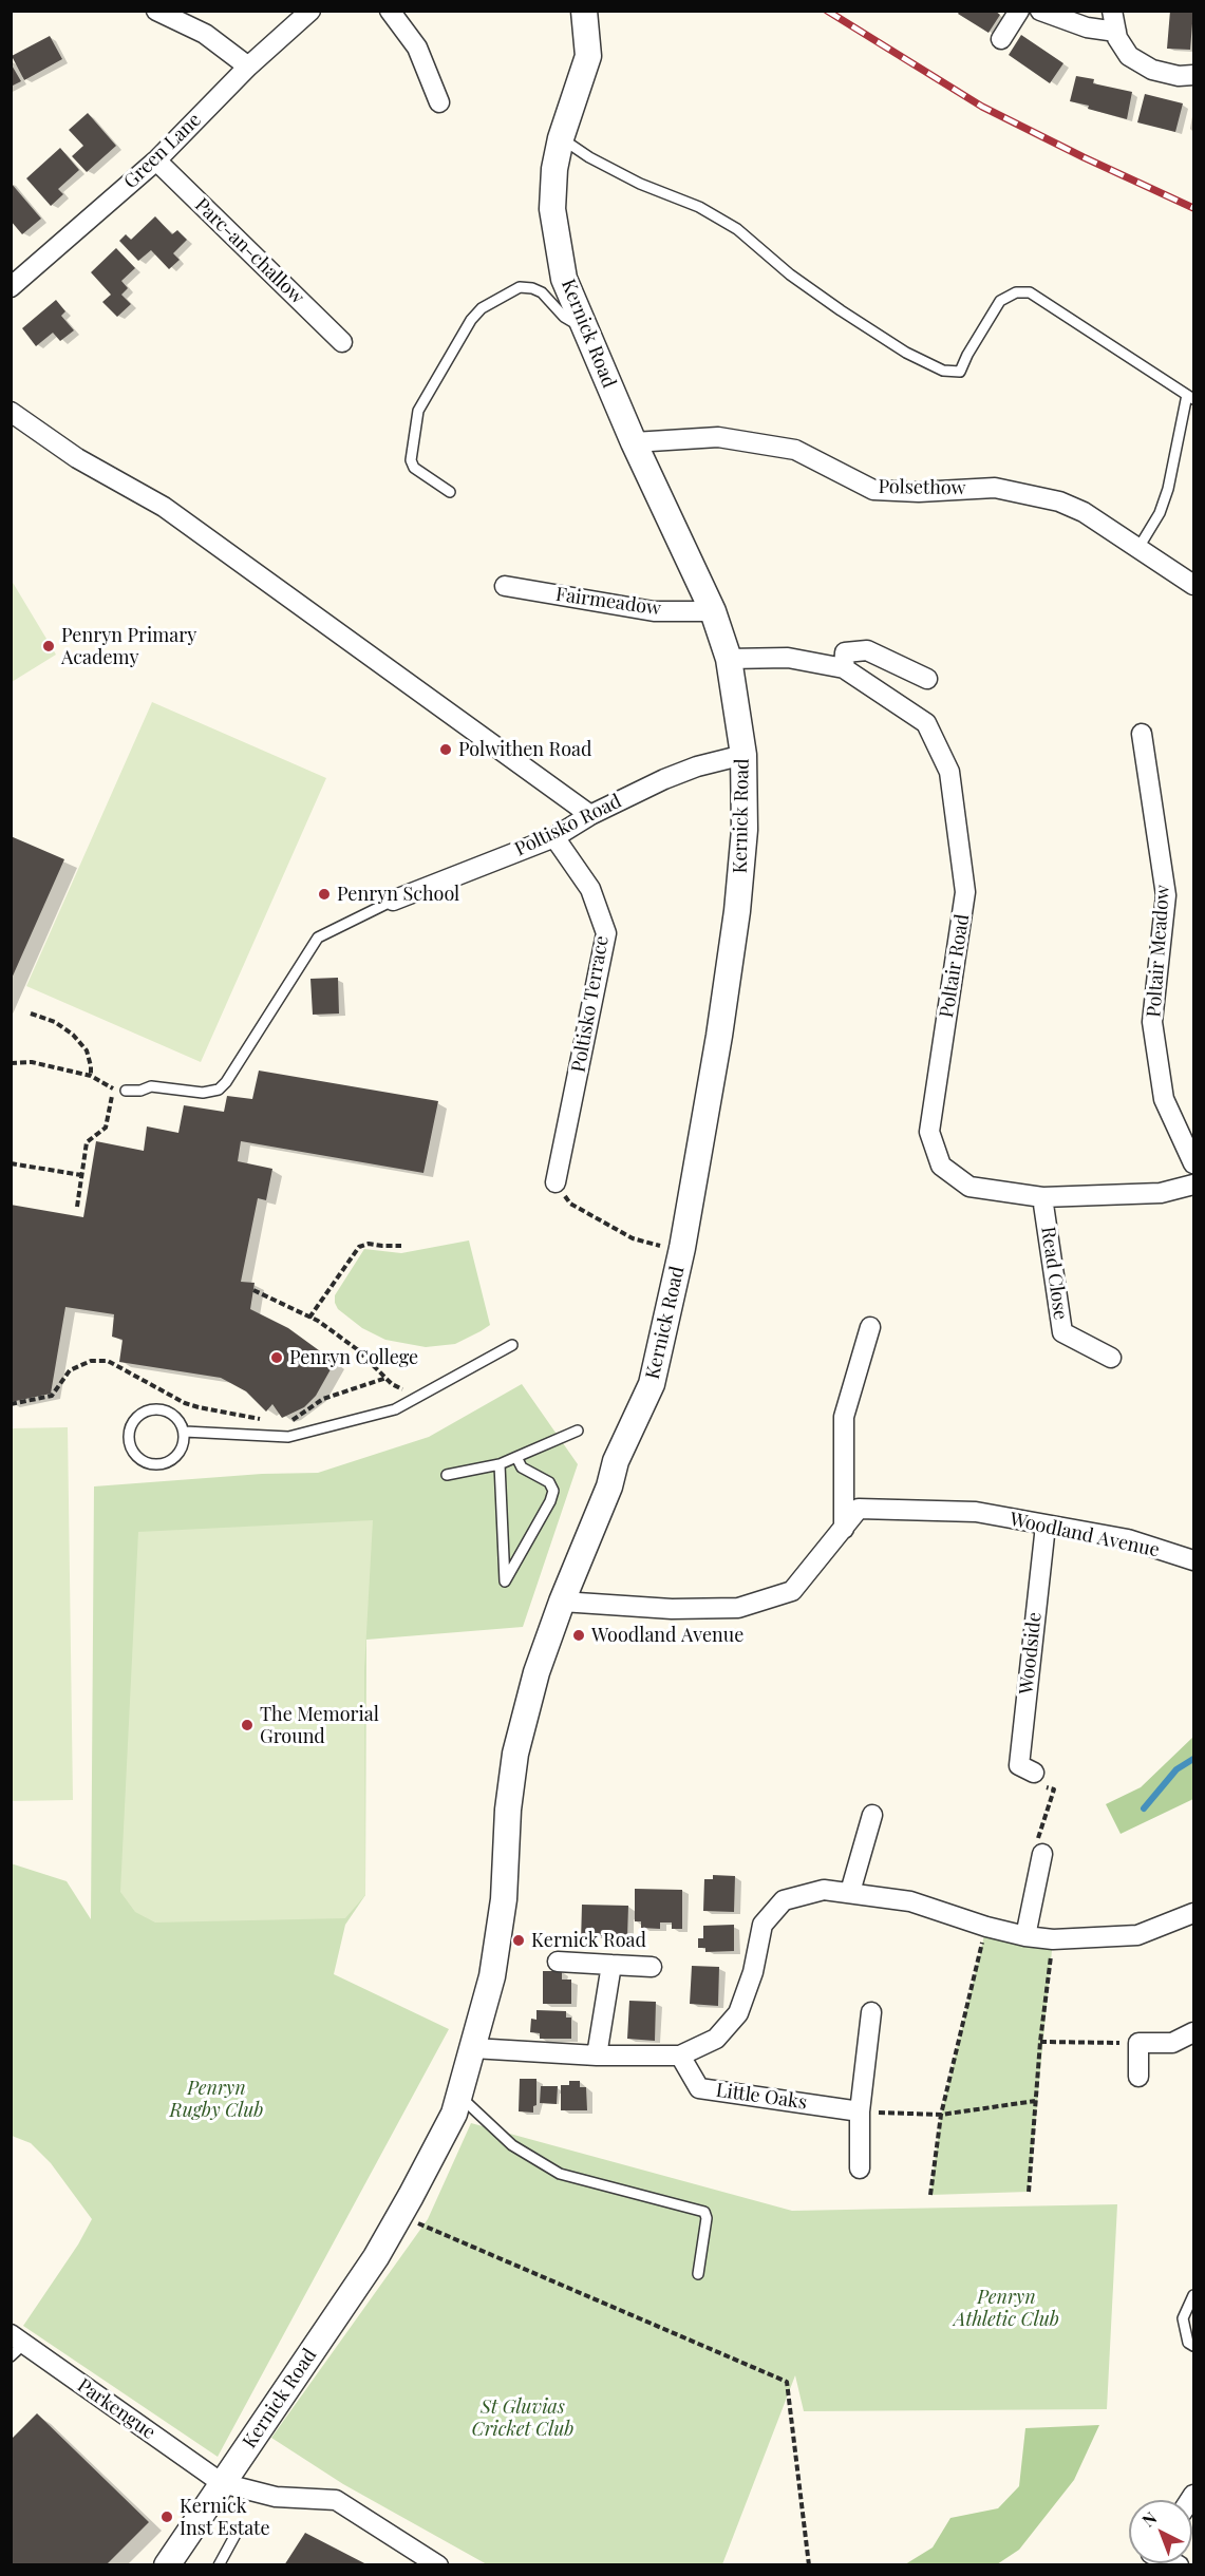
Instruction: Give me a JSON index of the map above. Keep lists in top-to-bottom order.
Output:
{
  "streets": {
    "street": [
      "Green Lane",
      "Parc-an-challow",
      "Kernick Road",
      "Polsethow",
      "Fairmeadow",
      "Poltisko Road",
      "Poltair Meadow",
      "Poltair Road",
      "Poltisko Terrace",
      "Read Close",
      "Woodland Avenue",
      "Woodside",
      "Little Oaks",
      "Parkengue"
    ]
  },
  "crossings": [
    ["Green Lane", "Parc-an-challow"],
    ["Kernick Road", "Polsethow"],
    ["Kernick Road", "Fairmeadow"],
    ["Kernick Road", "Poltisko Road"],
    ["Kernick Road", "Poltair Road"],
    ["Kernick Road", "Woodland Avenue"],
    ["Kernick Road", "Parkengue"],
    ["Poltisko Road", "Poltisko Terrace"],
    ["Poltair Road", "Read Close"],
    ["Woodland Avenue", "Woodside"]
  ],
  "parks": ["Penryn Rugby Club", "Penryn Athletic Club", "St Gluvias Cricket Club"],
  "places": [
    "Penryn Primary Academy",
    "Polwithen Road",
    "Penryn School",
    "Penryn College",
    "Woodland Avenue",
    "The Memorial Ground",
    "Kernick Road",
    "Kernick Inst Estate"
  ],
  "north": "top left"
}
